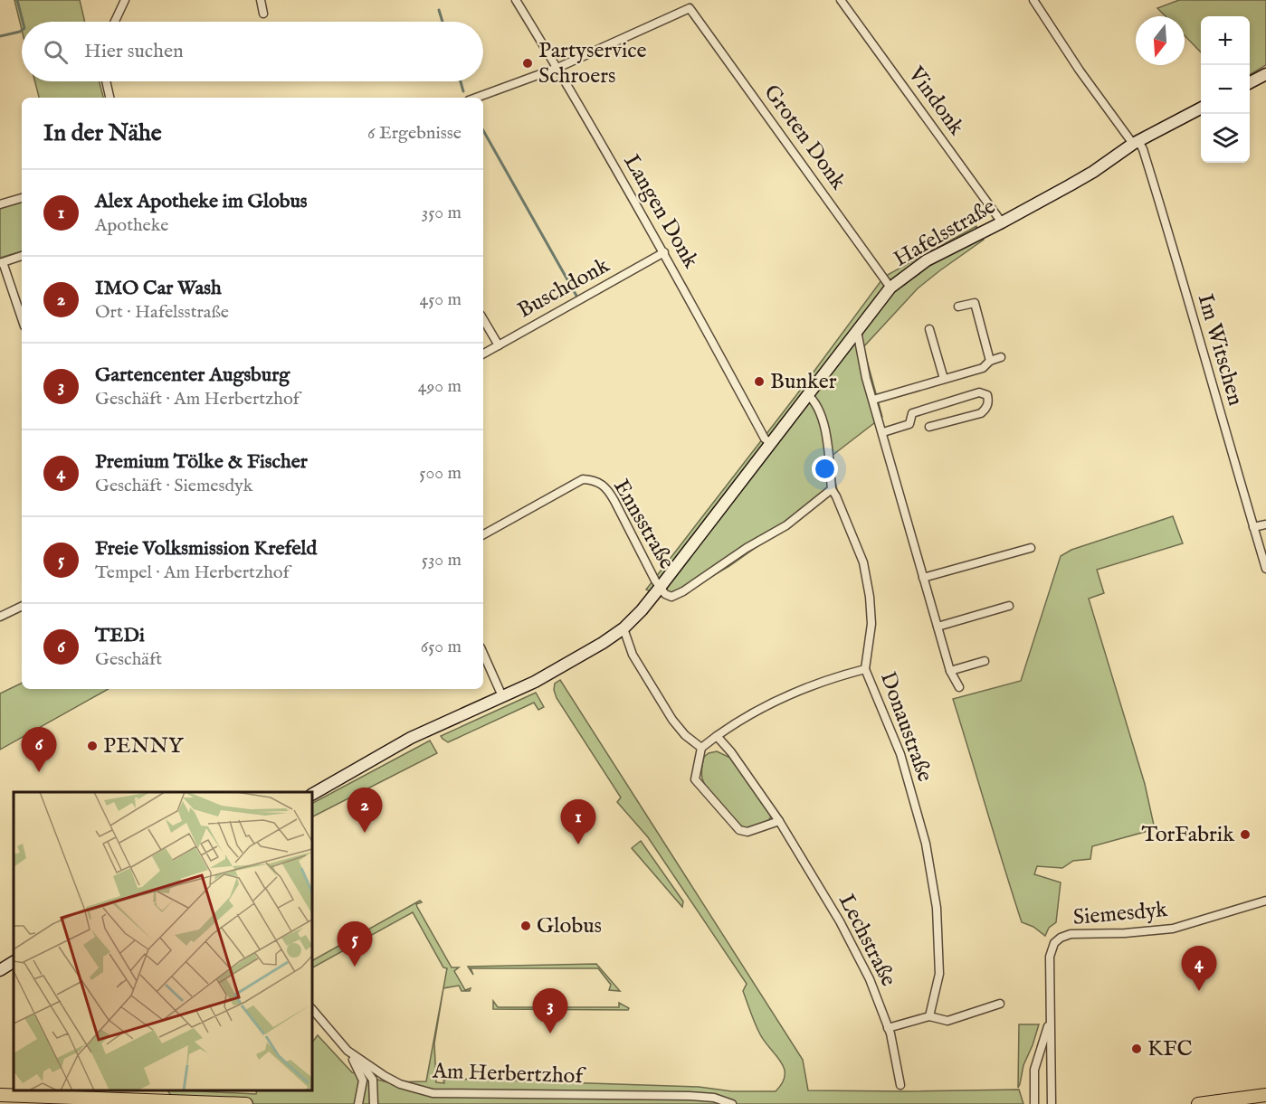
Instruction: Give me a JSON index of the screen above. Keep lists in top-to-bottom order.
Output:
{
  "streets": {
    "main road": ["Hafelsstraße"],
    "street": [
      "Vindonk",
      "Groten Donk",
      "Langen Donk",
      "Buschdonk",
      "Im Witschen",
      "Ennsstraße",
      "Donaustraße",
      "Siemesdyk",
      "Lechstraße",
      "Am Herbertzhof"
    ]
  },
  "crossings": [
    ["Vindonk", "Hafelsstraße"],
    ["Groten Donk", "Langen Donk"],
    ["Groten Donk", "Hafelsstraße"],
    ["Langen Donk", "Hafelsstraße"],
    ["Langen Donk", "Buschdonk"],
    ["Hafelsstraße", "Im Witschen"],
    ["Hafelsstraße", "Ennsstraße"],
    ["Hafelsstraße", "Donaustraße"]
  ],
  "places": [
    "Partyservice Schroers",
    "Bunker",
    "PENNY",
    "TorFabrik",
    "Globus",
    "KFC"
  ],
  "north": "bottom",
  "page": {
    "map_buttons": ["+", "−"],
    "search": "Hier suchen",
    "heading": ["In der Nähe", "6 Ergebnisse"],
    "list": [
      {
        "mark": "1",
        "name": "Alex Apotheke im Globus",
        "note": "Apotheke",
        "value": "350 m"
      },
      {
        "mark": "2",
        "name": "IMO Car Wash",
        "note": "Ort · Hafelsstraße",
        "value": "450 m"
      },
      {
        "mark": "3",
        "name": "Gartencenter Augsburg",
        "note": "Geschäft · Am Herbertzhof",
        "value": "490 m"
      },
      {
        "mark": "4",
        "name": "Premium Tölke & Fischer",
        "note": "Geschäft · Siemesdyk",
        "value": "500 m"
      },
      {
        "mark": "5",
        "name": "Freie Volksmission Krefeld",
        "note": "Tempel · Am Herbertzhof",
        "value": "530 m"
      },
      {
        "mark": "6",
        "name": "TEDi",
        "note": "Geschäft",
        "value": "650 m"
      }
    ],
    "pins": [
      "6",
      "2",
      "1",
      "5",
      "4",
      "3"
    ]
  }
}
